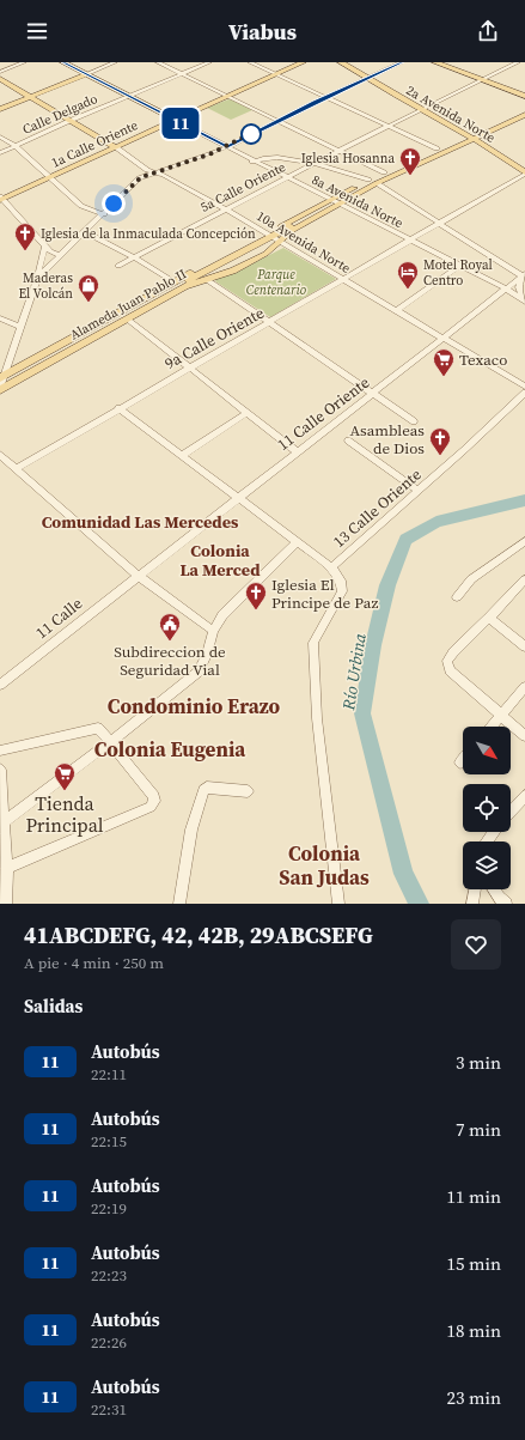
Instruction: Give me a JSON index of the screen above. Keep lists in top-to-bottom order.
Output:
{
  "streets": {
    "main road": [
      "2a Avenida Norte",
      "1a Calle Oriente",
      "8a Avenida Norte",
      "10a Avenida Norte",
      "Alameda Juan Pablo II"
    ],
    "street": [
      "Calle Delgado",
      "5a Calle Oriente",
      "9a Calle Oriente",
      "11 Calle Oriente",
      "13 Calle Oriente",
      "11 Calle"
    ]
  },
  "crossings": [
    ["Calle Delgado", "8a Avenida Norte"],
    ["Calle Delgado", "10a Avenida Norte"],
    ["2a Avenida Norte", "5a Calle Oriente"],
    ["2a Avenida Norte", "Alameda Juan Pablo II"],
    ["2a Avenida Norte", "9a Calle Oriente"],
    ["1a Calle Oriente", "8a Avenida Norte"],
    ["1a Calle Oriente", "10a Avenida Norte"],
    ["5a Calle Oriente", "8a Avenida Norte"],
    ["5a Calle Oriente", "10a Avenida Norte"],
    ["8a Avenida Norte", "Alameda Juan Pablo II"],
    ["8a Avenida Norte", "9a Calle Oriente"],
    ["8a Avenida Norte", "11 Calle Oriente"],
    ["10a Avenida Norte", "Alameda Juan Pablo II"],
    ["10a Avenida Norte", "9a Calle Oriente"],
    ["10a Avenida Norte", "11 Calle Oriente"],
    ["11 Calle Oriente", "11 Calle"]
  ],
  "districts": [
    "Comunidad Las Mercedes",
    "Colonia La Merced",
    "Condominio Erazo",
    "Colonia Eugenia",
    "Colonia San Judas"
  ],
  "water": ["Río Urbina"],
  "parks": ["Parque Centenario"],
  "places": {
    "church": [
      "Iglesia Hosanna",
      "Iglesia de la Inmaculada Concepción",
      "Asambleas de Dios",
      "Iglesia El Principe de Paz"
    ],
    "hotel": ["Motel Royal Centro"],
    "shop": ["Maderas El Volcán"],
    "supermarket": ["Texaco", "Tienda Principal"],
    "public building": ["Subdireccion de Seguridad Vial"]
  },
  "lines": ["bus line 11"],
  "north": "bottom right",
  "page": {
    "header": "Viabus",
    "on_map": "11",
    "heading": [
      ["41ABCDEFG, 42, 42B, 29ABCSEFG", "A pie · 4 min · 250 m"],
      "Salidas"
    ],
    "list": [
      {
        "mark": "11",
        "name": "Autobús",
        "note": "22:11",
        "value": "3 min"
      },
      {
        "mark": "11",
        "name": "Autobús",
        "note": "22:15",
        "value": "7 min"
      },
      {
        "mark": "11",
        "name": "Autobús",
        "note": "22:19",
        "value": "11 min"
      },
      {
        "mark": "11",
        "name": "Autobús",
        "note": "22:23",
        "value": "15 min"
      },
      {
        "mark": "11",
        "name": "Autobús",
        "note": "22:26",
        "value": "18 min"
      },
      {
        "mark": "11",
        "name": "Autobús",
        "note": "22:31",
        "value": "23 min"
      }
    ]
  }
}
